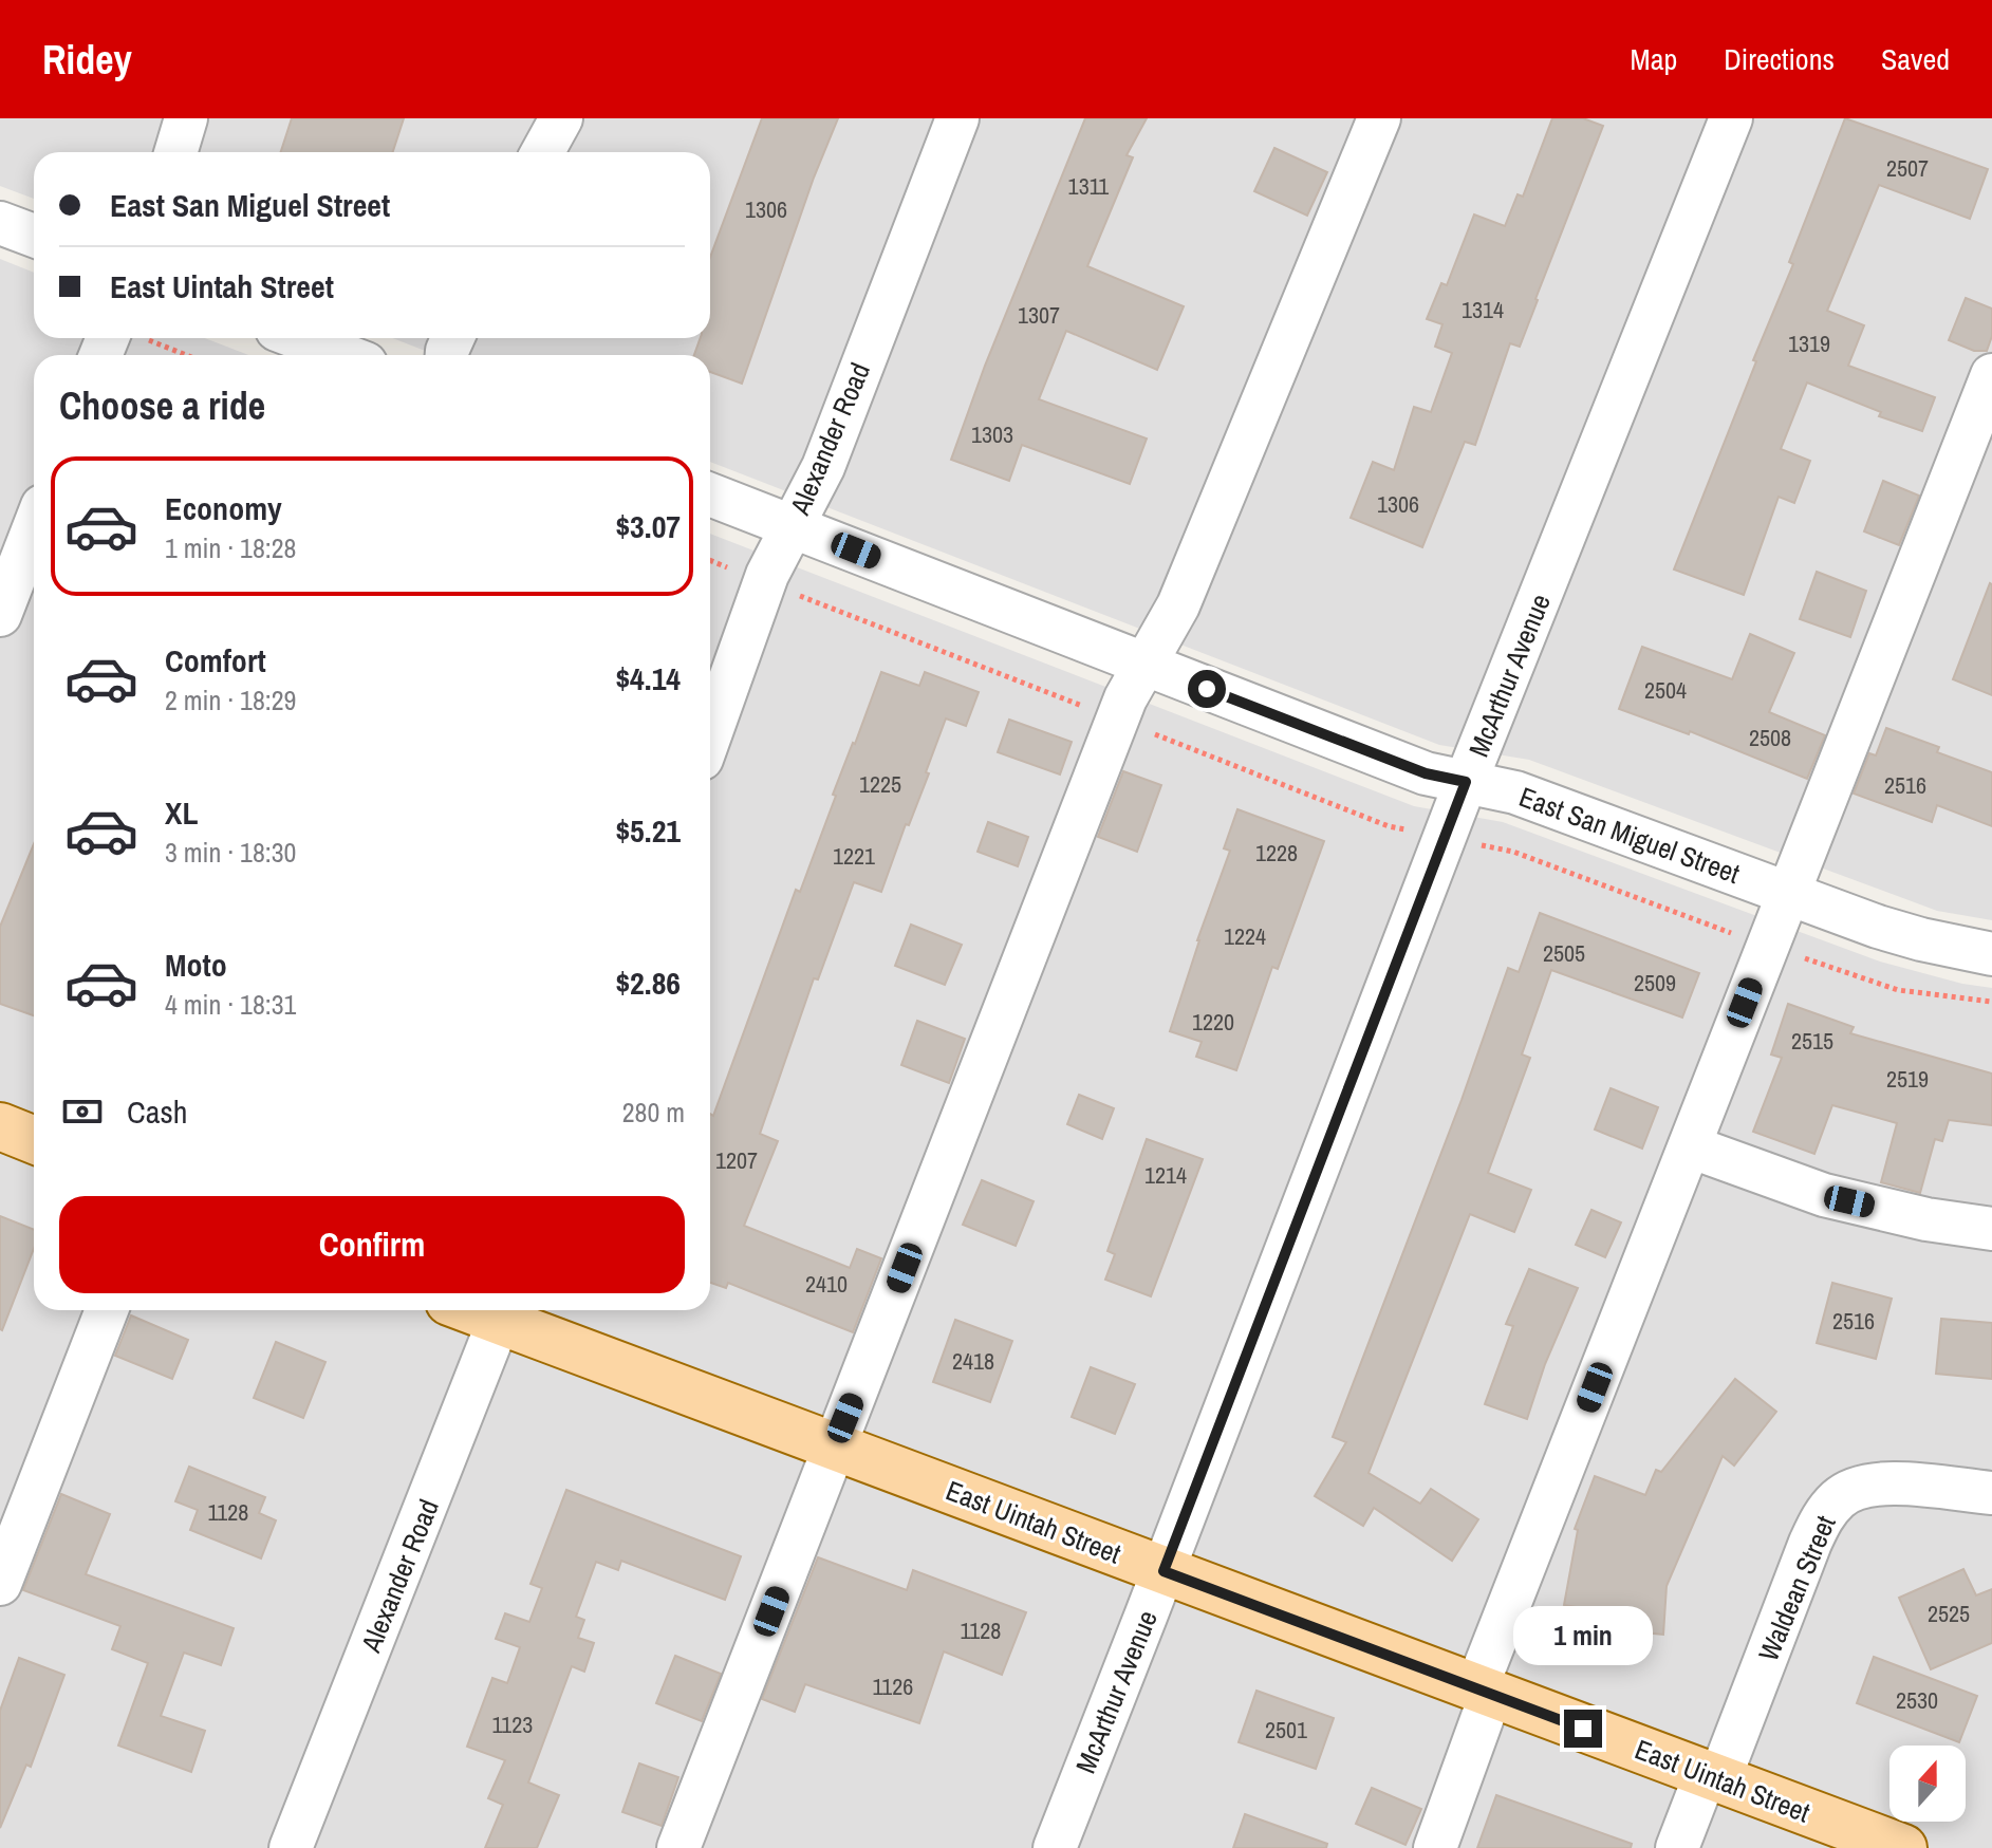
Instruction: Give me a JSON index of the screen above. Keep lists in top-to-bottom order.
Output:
{
  "streets": {
    "main road": ["East Uintah Street"],
    "street": [
      "Alexander Road",
      "McArthur Avenue",
      "East San Miguel Street",
      "Waldean Street"
    ]
  },
  "crossings": [
    ["Alexander Road", "East San Miguel Street"],
    ["Alexander Road", "East Uintah Street"],
    ["McArthur Avenue", "East San Miguel Street"],
    ["McArthur Avenue", "East Uintah Street"],
    ["East Uintah Street", "Waldean Street"]
  ],
  "house_numbers": [
    "2507",
    "1311",
    "1306",
    "1314",
    "1307",
    "1319",
    "1303",
    "1306",
    "2504",
    "2508",
    "1225",
    "2516",
    "1228",
    "1221",
    "1224",
    "2505",
    "2509",
    "1220",
    "2515",
    "2519",
    "1207",
    "1214",
    "2410",
    "2516",
    "2418",
    "1128",
    "2525",
    "1128",
    "1126",
    "2530",
    "1123",
    "2501"
  ],
  "north": "top",
  "page": {
    "header": "Ridey",
    "nav": ["Map", "Directions", "Saved"],
    "banner": ["East San Miguel Street", "East Uintah Street"],
    "heading": "Choose a ride",
    "list": [
      {
        "name": "Economy",
        "note": "1 min · 18:28",
        "value": "$3.07"
      },
      {
        "name": "Comfort",
        "note": "2 min · 18:29",
        "value": "$4.14"
      },
      {
        "name": "XL",
        "note": "3 min · 18:30",
        "value": "$5.21"
      },
      {
        "name": "Moto",
        "note": "4 min · 18:31",
        "value": "$2.86"
      }
    ],
    "pay": ["Cash", "280 m"],
    "buttons": "Confirm",
    "bubble": "1 min"
  }
}
